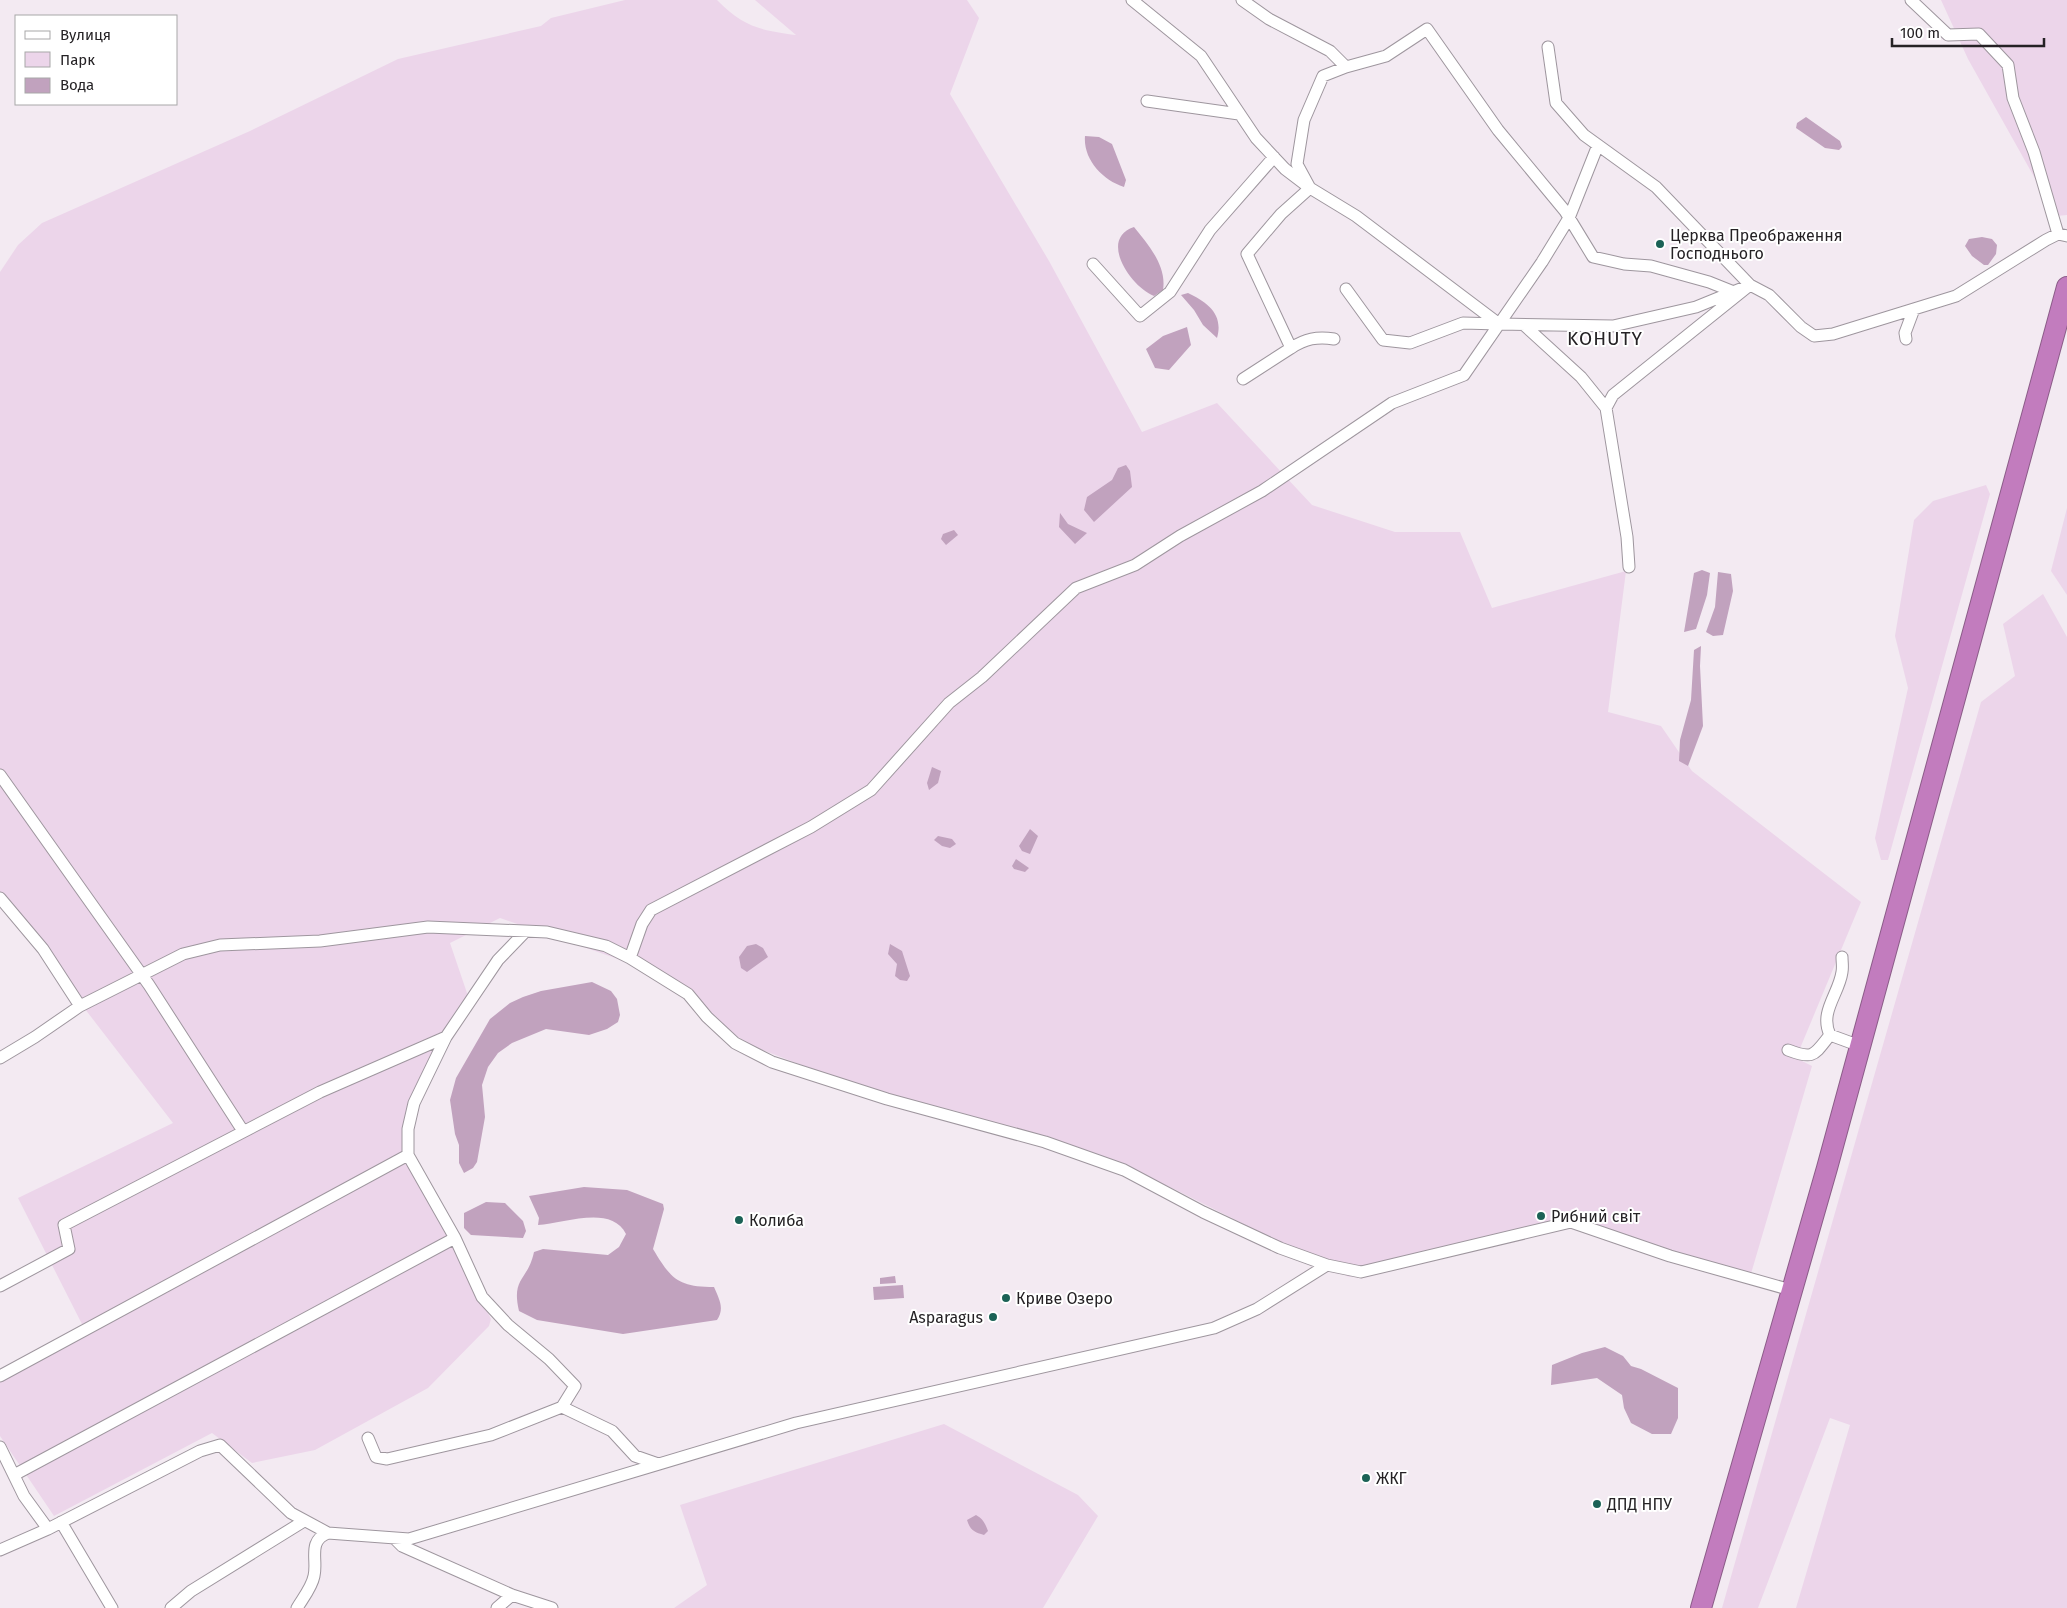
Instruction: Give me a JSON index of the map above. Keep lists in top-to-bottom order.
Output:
{
  "districts": ["KOHUTY"],
  "places": [
    "Церква Преображення Господнього",
    "Рибний світ",
    "Колиба",
    "Криве Озеро",
    "Asparagus",
    "ЖКГ",
    "ДПД НПУ"
  ],
  "legend": ["Вулиця", "Парк", "Вода"],
  "scale_bar": "100 m"
}
